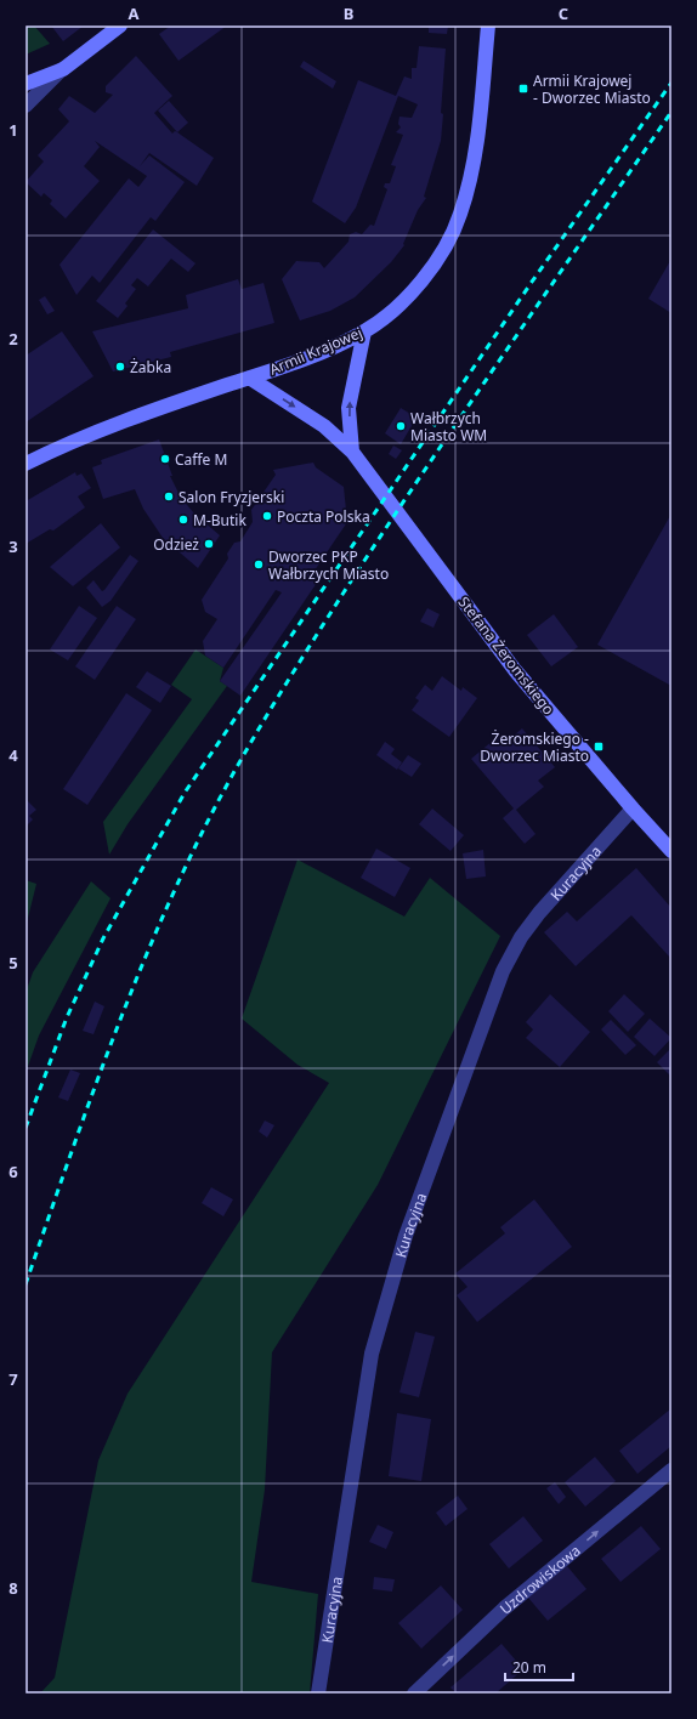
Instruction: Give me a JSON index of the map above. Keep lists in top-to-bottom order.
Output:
{
  "streets": {
    "main road": ["Armii Krajowej", "Stefana Żeromskiego"],
    "street": ["Kuracyjna", "Uzdrowiskowa"]
  },
  "crossings": [
    ["Armii Krajowej", "Stefana Żeromskiego"],
    ["Stefana Żeromskiego", "Kuracyjna"]
  ],
  "one_way": ["Uzdrowiskowa"],
  "places": {
    "transit": ["Armii Krajowej - Dworzec Miasto", "Żeromskiego - Dworzec Miasto"],
    "other": [
      "Żabka",
      "Wałbrzych Miasto WM",
      "Caffe M",
      "Salon Fryzjerski",
      "Poczta Polska",
      "M-Butik",
      "Odzież",
      "Dworzec PKP Wałbrzych Miasto"
    ]
  },
  "scale_bar": "20 m",
  "grid": {
    "columns": ["A", "B", "C"],
    "rows": [
      "1",
      "2",
      "3",
      "4",
      "5",
      "6",
      "7",
      "8"
    ]
  }
}
